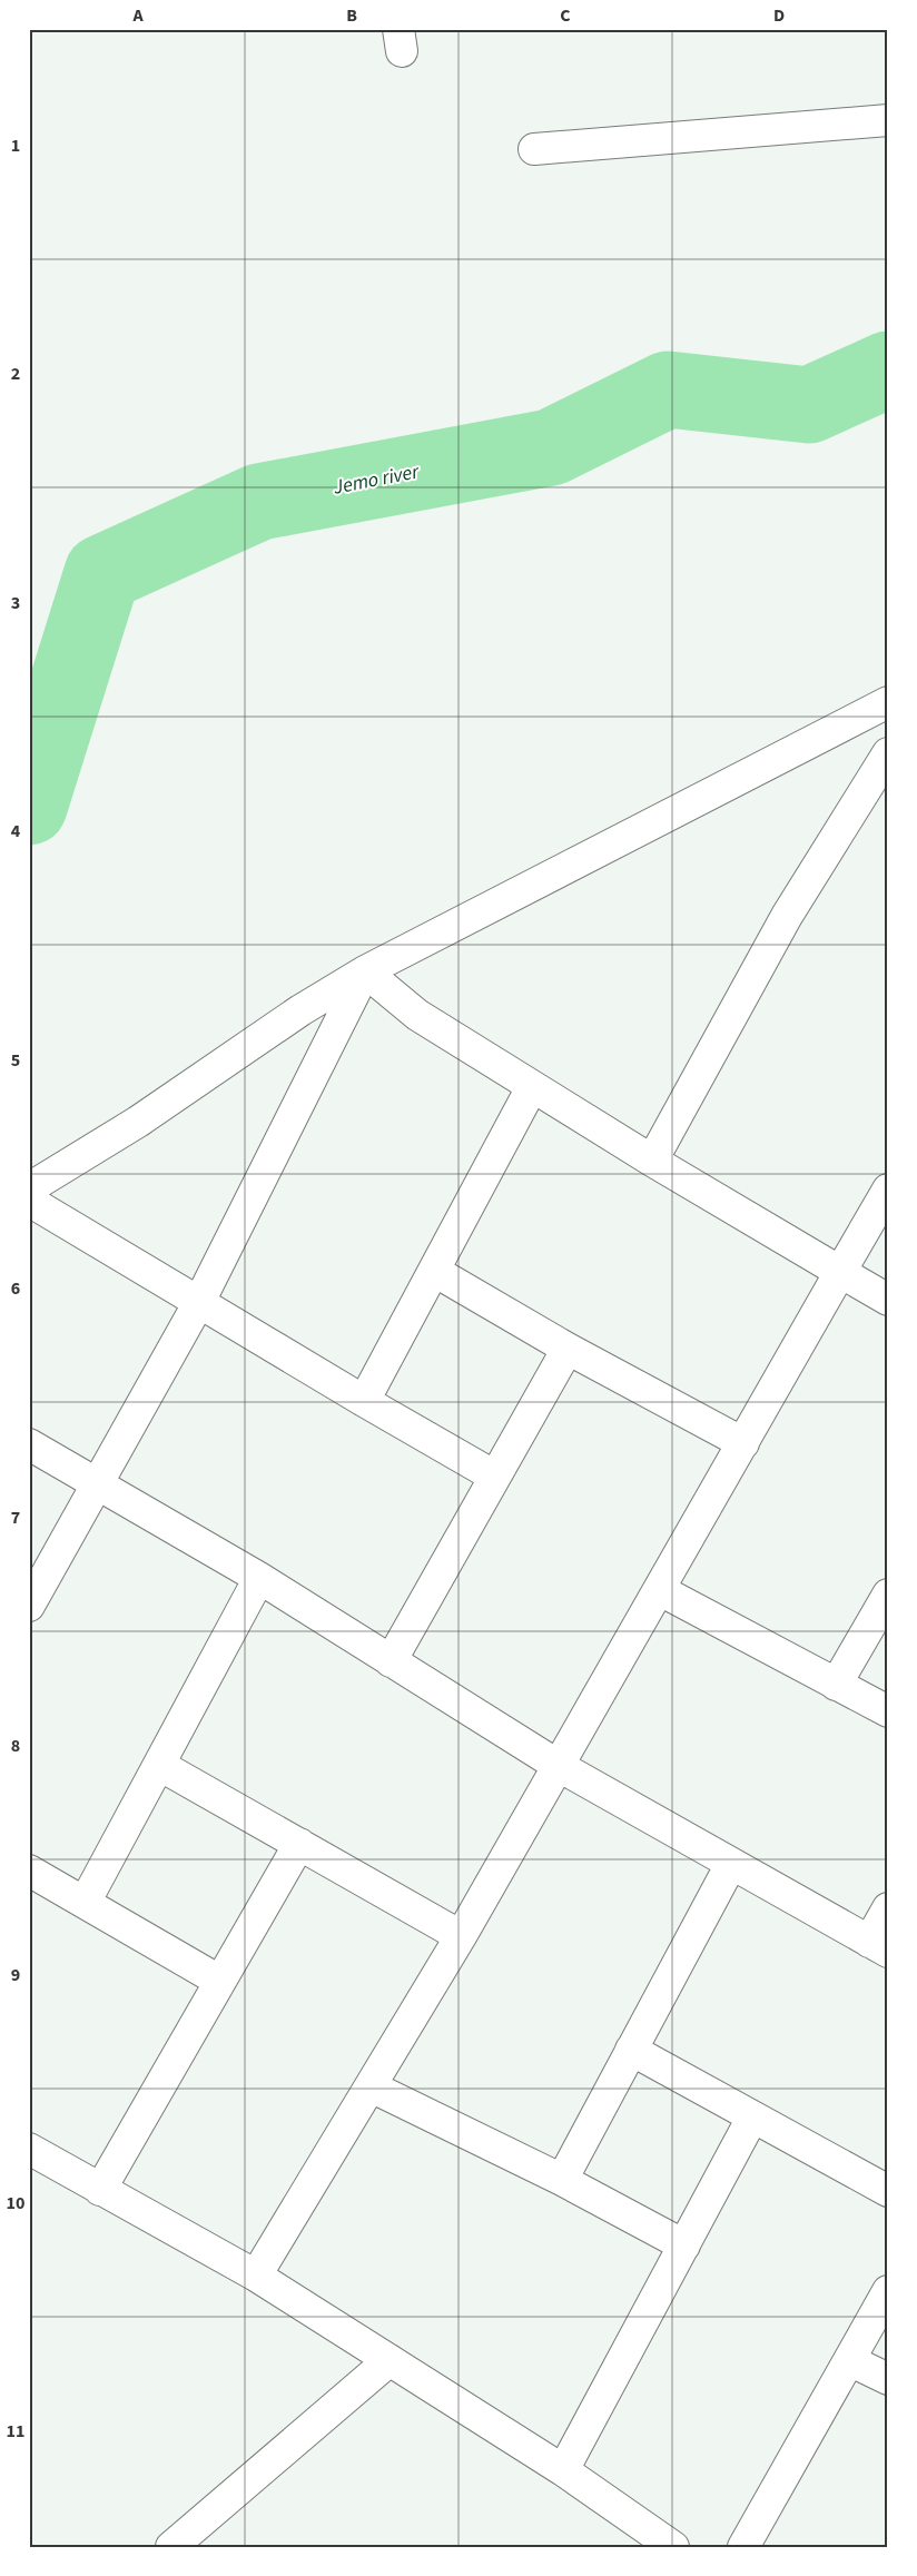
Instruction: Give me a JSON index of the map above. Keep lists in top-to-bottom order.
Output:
{
  "water": ["Jemo river"],
  "grid": {
    "columns": [
      "A",
      "B",
      "C",
      "D"
    ],
    "rows": [
      "1",
      "2",
      "3",
      "4",
      "5",
      "6",
      "7",
      "8",
      "9",
      "10",
      "11"
    ]
  }
}
